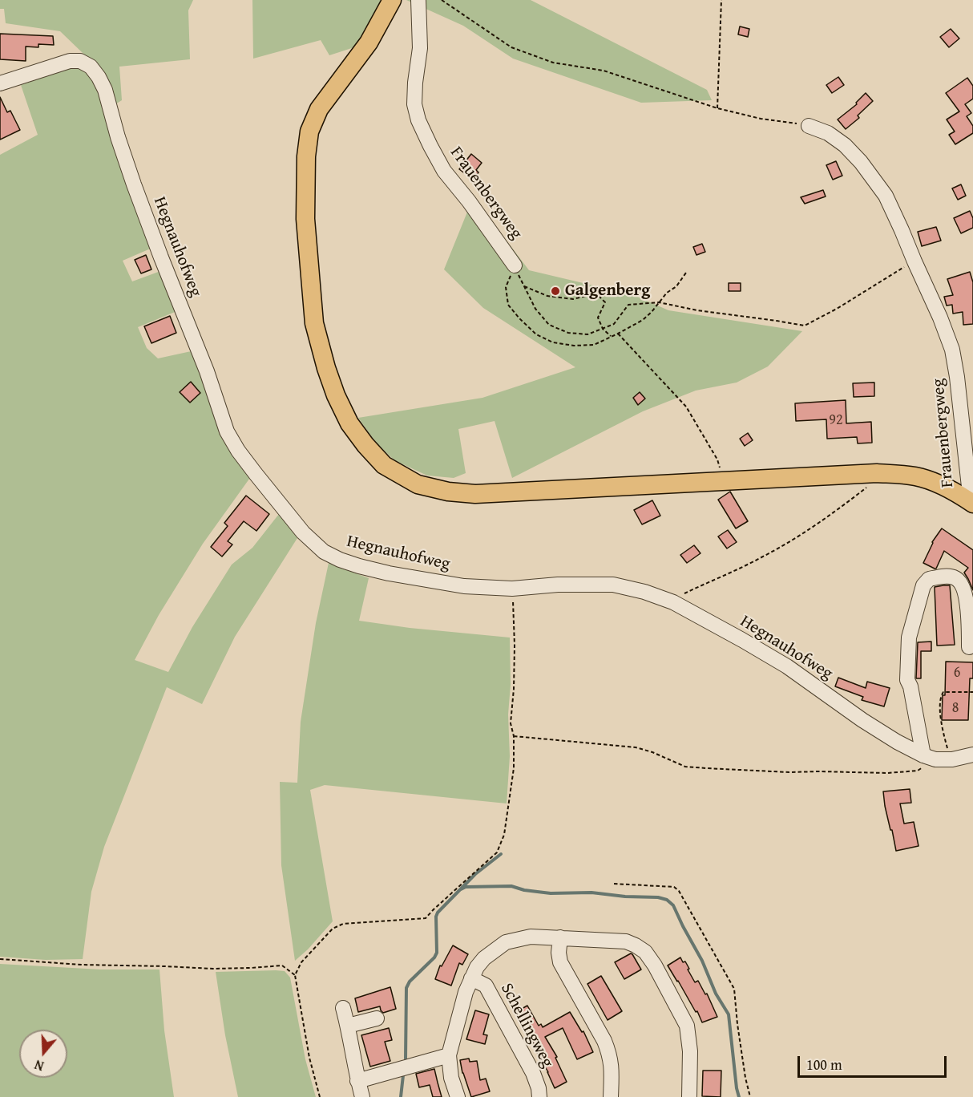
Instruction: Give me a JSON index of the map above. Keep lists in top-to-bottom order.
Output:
{
  "streets": {
    "street": ["Frauenbergweg", "Hegnauhofweg", "Schellingweg"]
  },
  "places": ["Galgenberg"],
  "house_numbers": ["92", "6", "8"],
  "scale_bar": "100 m",
  "north": "bottom"
}
